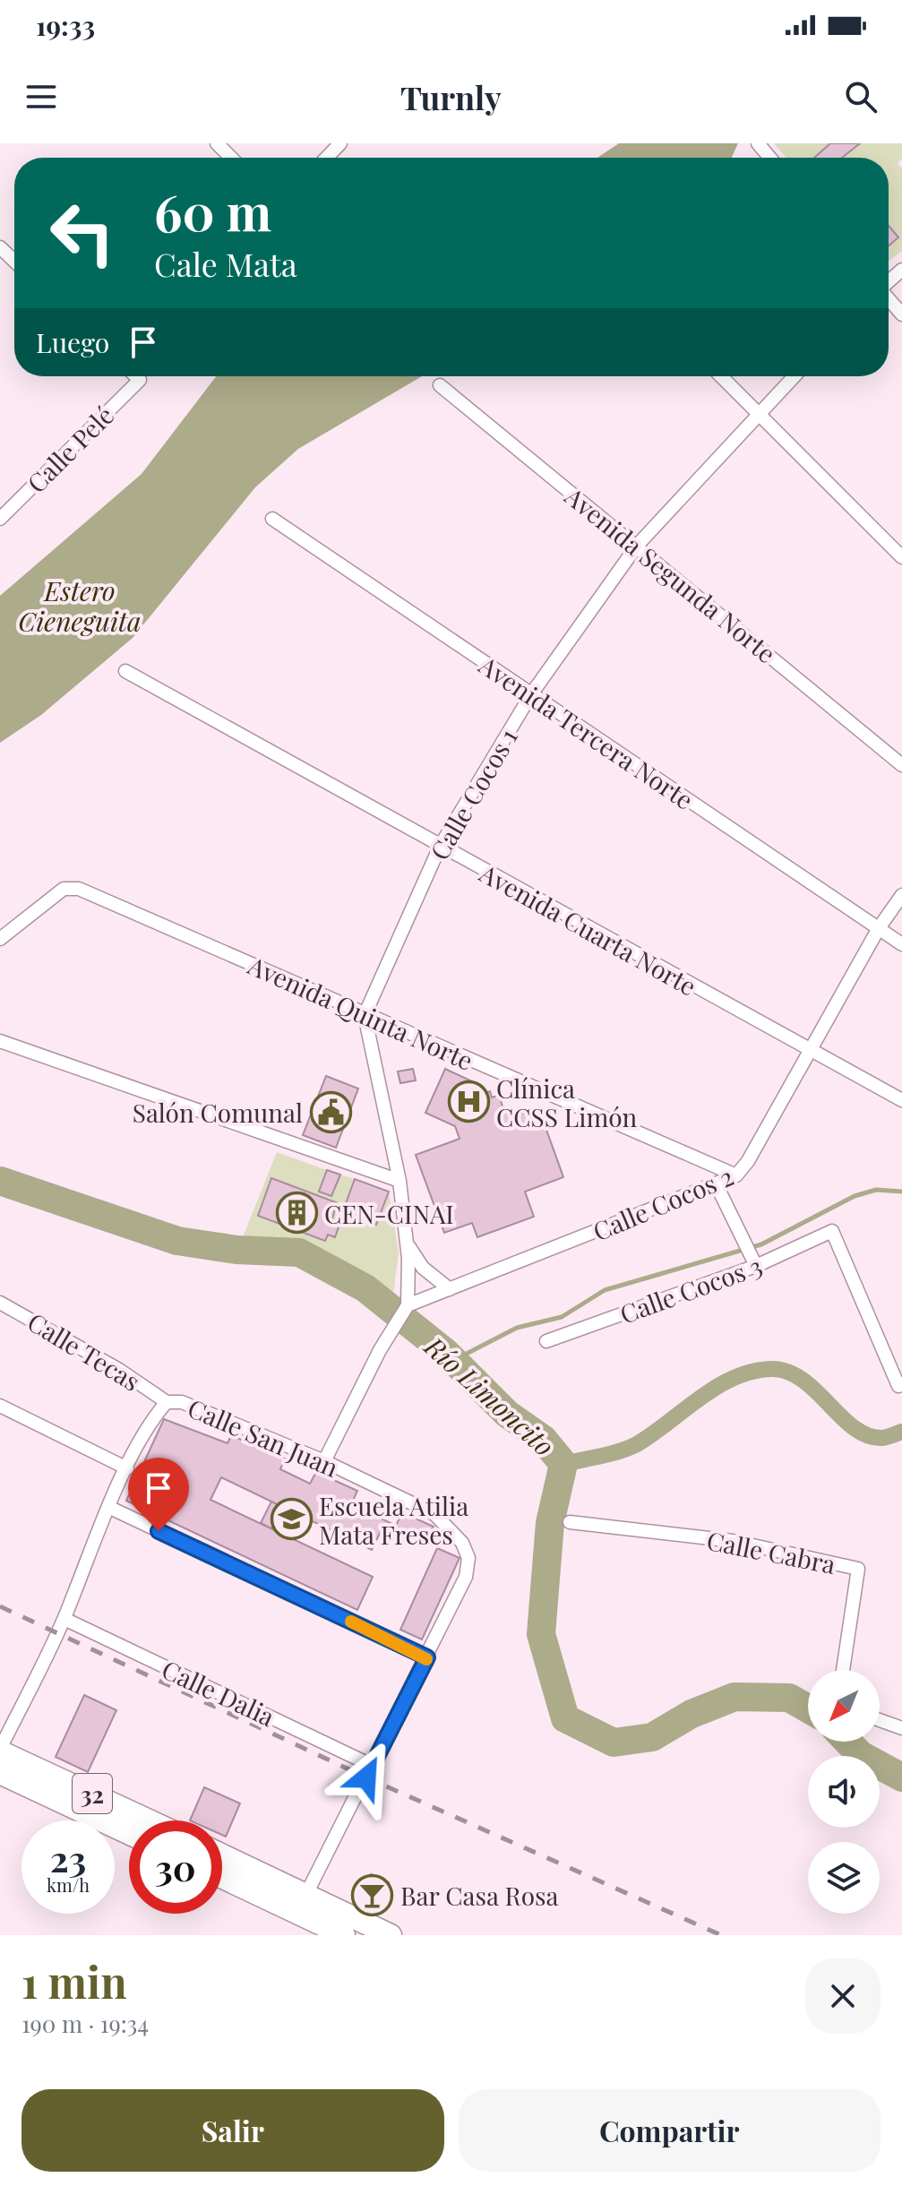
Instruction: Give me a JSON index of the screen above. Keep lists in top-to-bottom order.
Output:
{
  "streets": {
    "highway": ["32"],
    "street": [
      "Calle Pelé",
      "Avenida Segunda Norte",
      "Avenida Tercera Norte",
      "Calle Cocos 1",
      "Avenida Cuarta Norte",
      "Avenida Quinta Norte",
      "Calle Cocos 2",
      "Calle Cocos 3",
      "Calle Tecas",
      "Calle San Juan",
      "Calle Cabra",
      "Calle Dalia"
    ]
  },
  "crossings": [
    ["Avenida Segunda Norte", "Calle Cocos 1"],
    ["Avenida Tercera Norte", "Calle Cocos 1"],
    ["Avenida Tercera Norte", "Calle Cocos 2"],
    ["Calle Cocos 1", "Avenida Cuarta Norte"],
    ["Calle Cocos 1", "Avenida Quinta Norte"],
    ["Avenida Cuarta Norte", "Calle Cocos 2"],
    ["Avenida Quinta Norte", "Calle Cocos 2"],
    ["Calle Tecas", "Calle San Juan"],
    ["Calle San Juan", "Calle Dalia"],
    ["Calle San Juan", "32"]
  ],
  "water": ["Estero Cieneguita", "Río Limoncito"],
  "places": {
    "hospital": ["Clínica CCSS Limón"],
    "public building": ["Salón Comunal"],
    "building": ["CEN-CINAI"],
    "school or university": ["Escuela Atilia Mata Freses"],
    "bar": ["Bar Casa Rosa"]
  },
  "north": "bottom left",
  "page": {
    "status": "19:33",
    "header": "Turnly",
    "turn": ["60 m", "Cale Mata"],
    "then": "Luego",
    "speed": "23 km/h",
    "limit": "30",
    "heading": ["1 min", "190 m · 19:34"],
    "buttons": ["Salir", "Compartir"]
  }
}
